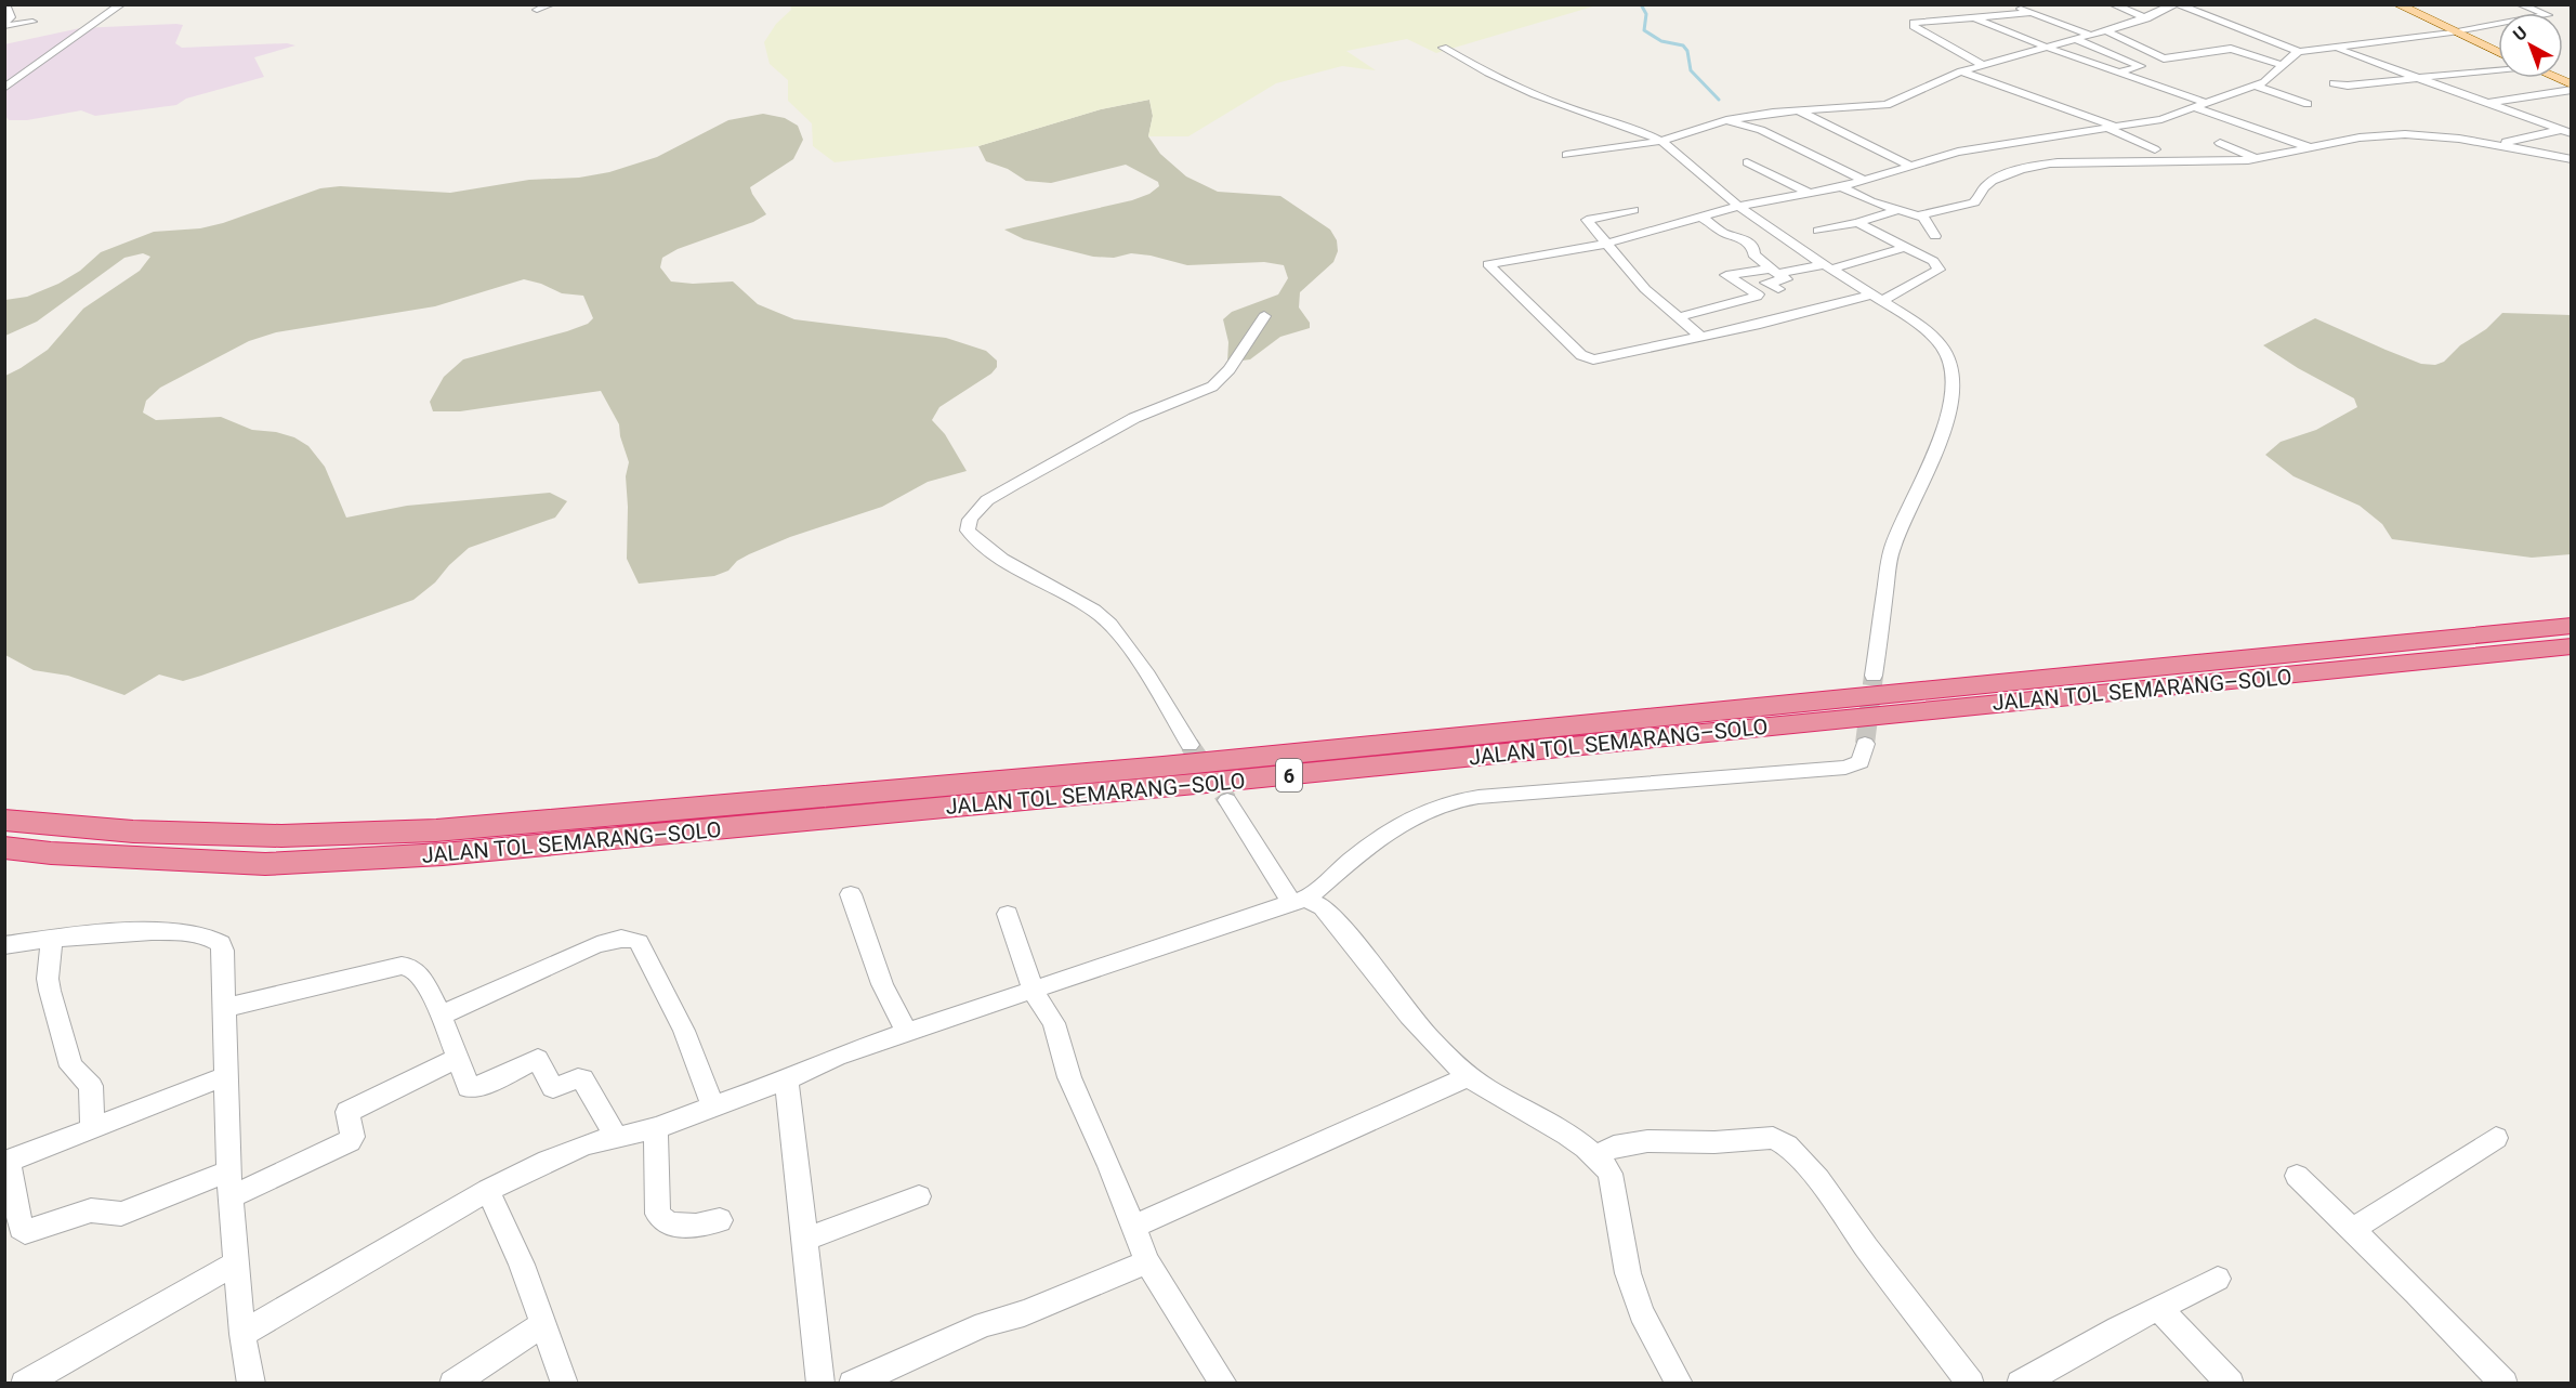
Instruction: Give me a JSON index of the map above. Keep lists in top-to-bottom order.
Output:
{
  "streets": {
    "highway": ["JALAN TOL SEMARANG–SOLO", "6"]
  },
  "north": "top left"
}
